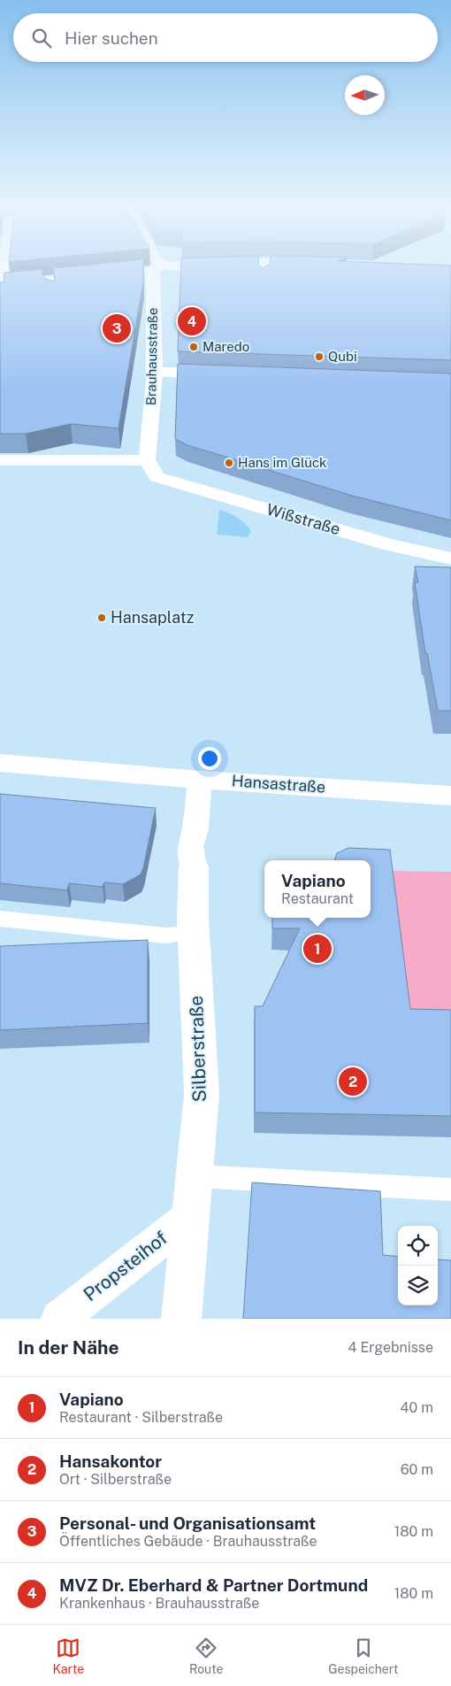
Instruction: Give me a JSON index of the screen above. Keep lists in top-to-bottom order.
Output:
{
  "streets": {
    "street": [
      "Brauhausstraße",
      "Wißstraße",
      "Hansastraße",
      "Silberstraße",
      "Propsteihof"
    ]
  },
  "crossings": [
    ["Brauhausstraße", "Wißstraße"],
    ["Hansastraße", "Silberstraße"],
    ["Silberstraße", "Propsteihof"]
  ],
  "places": [
    "Maredo",
    "Qubi",
    "Hans im Glück",
    "Hansaplatz"
  ],
  "north": "left",
  "page": {
    "search": "Hier suchen",
    "pins": [
      "4",
      "3",
      "1",
      "2"
    ],
    "popup": ["Vapiano", "Restaurant"],
    "heading": ["In der Nähe", "4 Ergebnisse"],
    "list": [
      {
        "mark": "1",
        "name": "Vapiano",
        "note": "Restaurant · Silberstraße",
        "value": "40 m"
      },
      {
        "mark": "2",
        "name": "Hansakontor",
        "note": "Ort · Silberstraße",
        "value": "60 m"
      },
      {
        "mark": "3",
        "name": "Personal- und Organisationsamt",
        "note": "Öffentliches Gebäude · Brauhausstraße",
        "value": "180 m"
      },
      {
        "mark": "4",
        "name": "MVZ Dr. Eberhard & Partner Dortmund",
        "note": "Krankenhaus · Brauhausstraße",
        "value": "180 m"
      }
    ],
    "nav": ["Karte", "Route", "Gespeichert"]
  }
}
